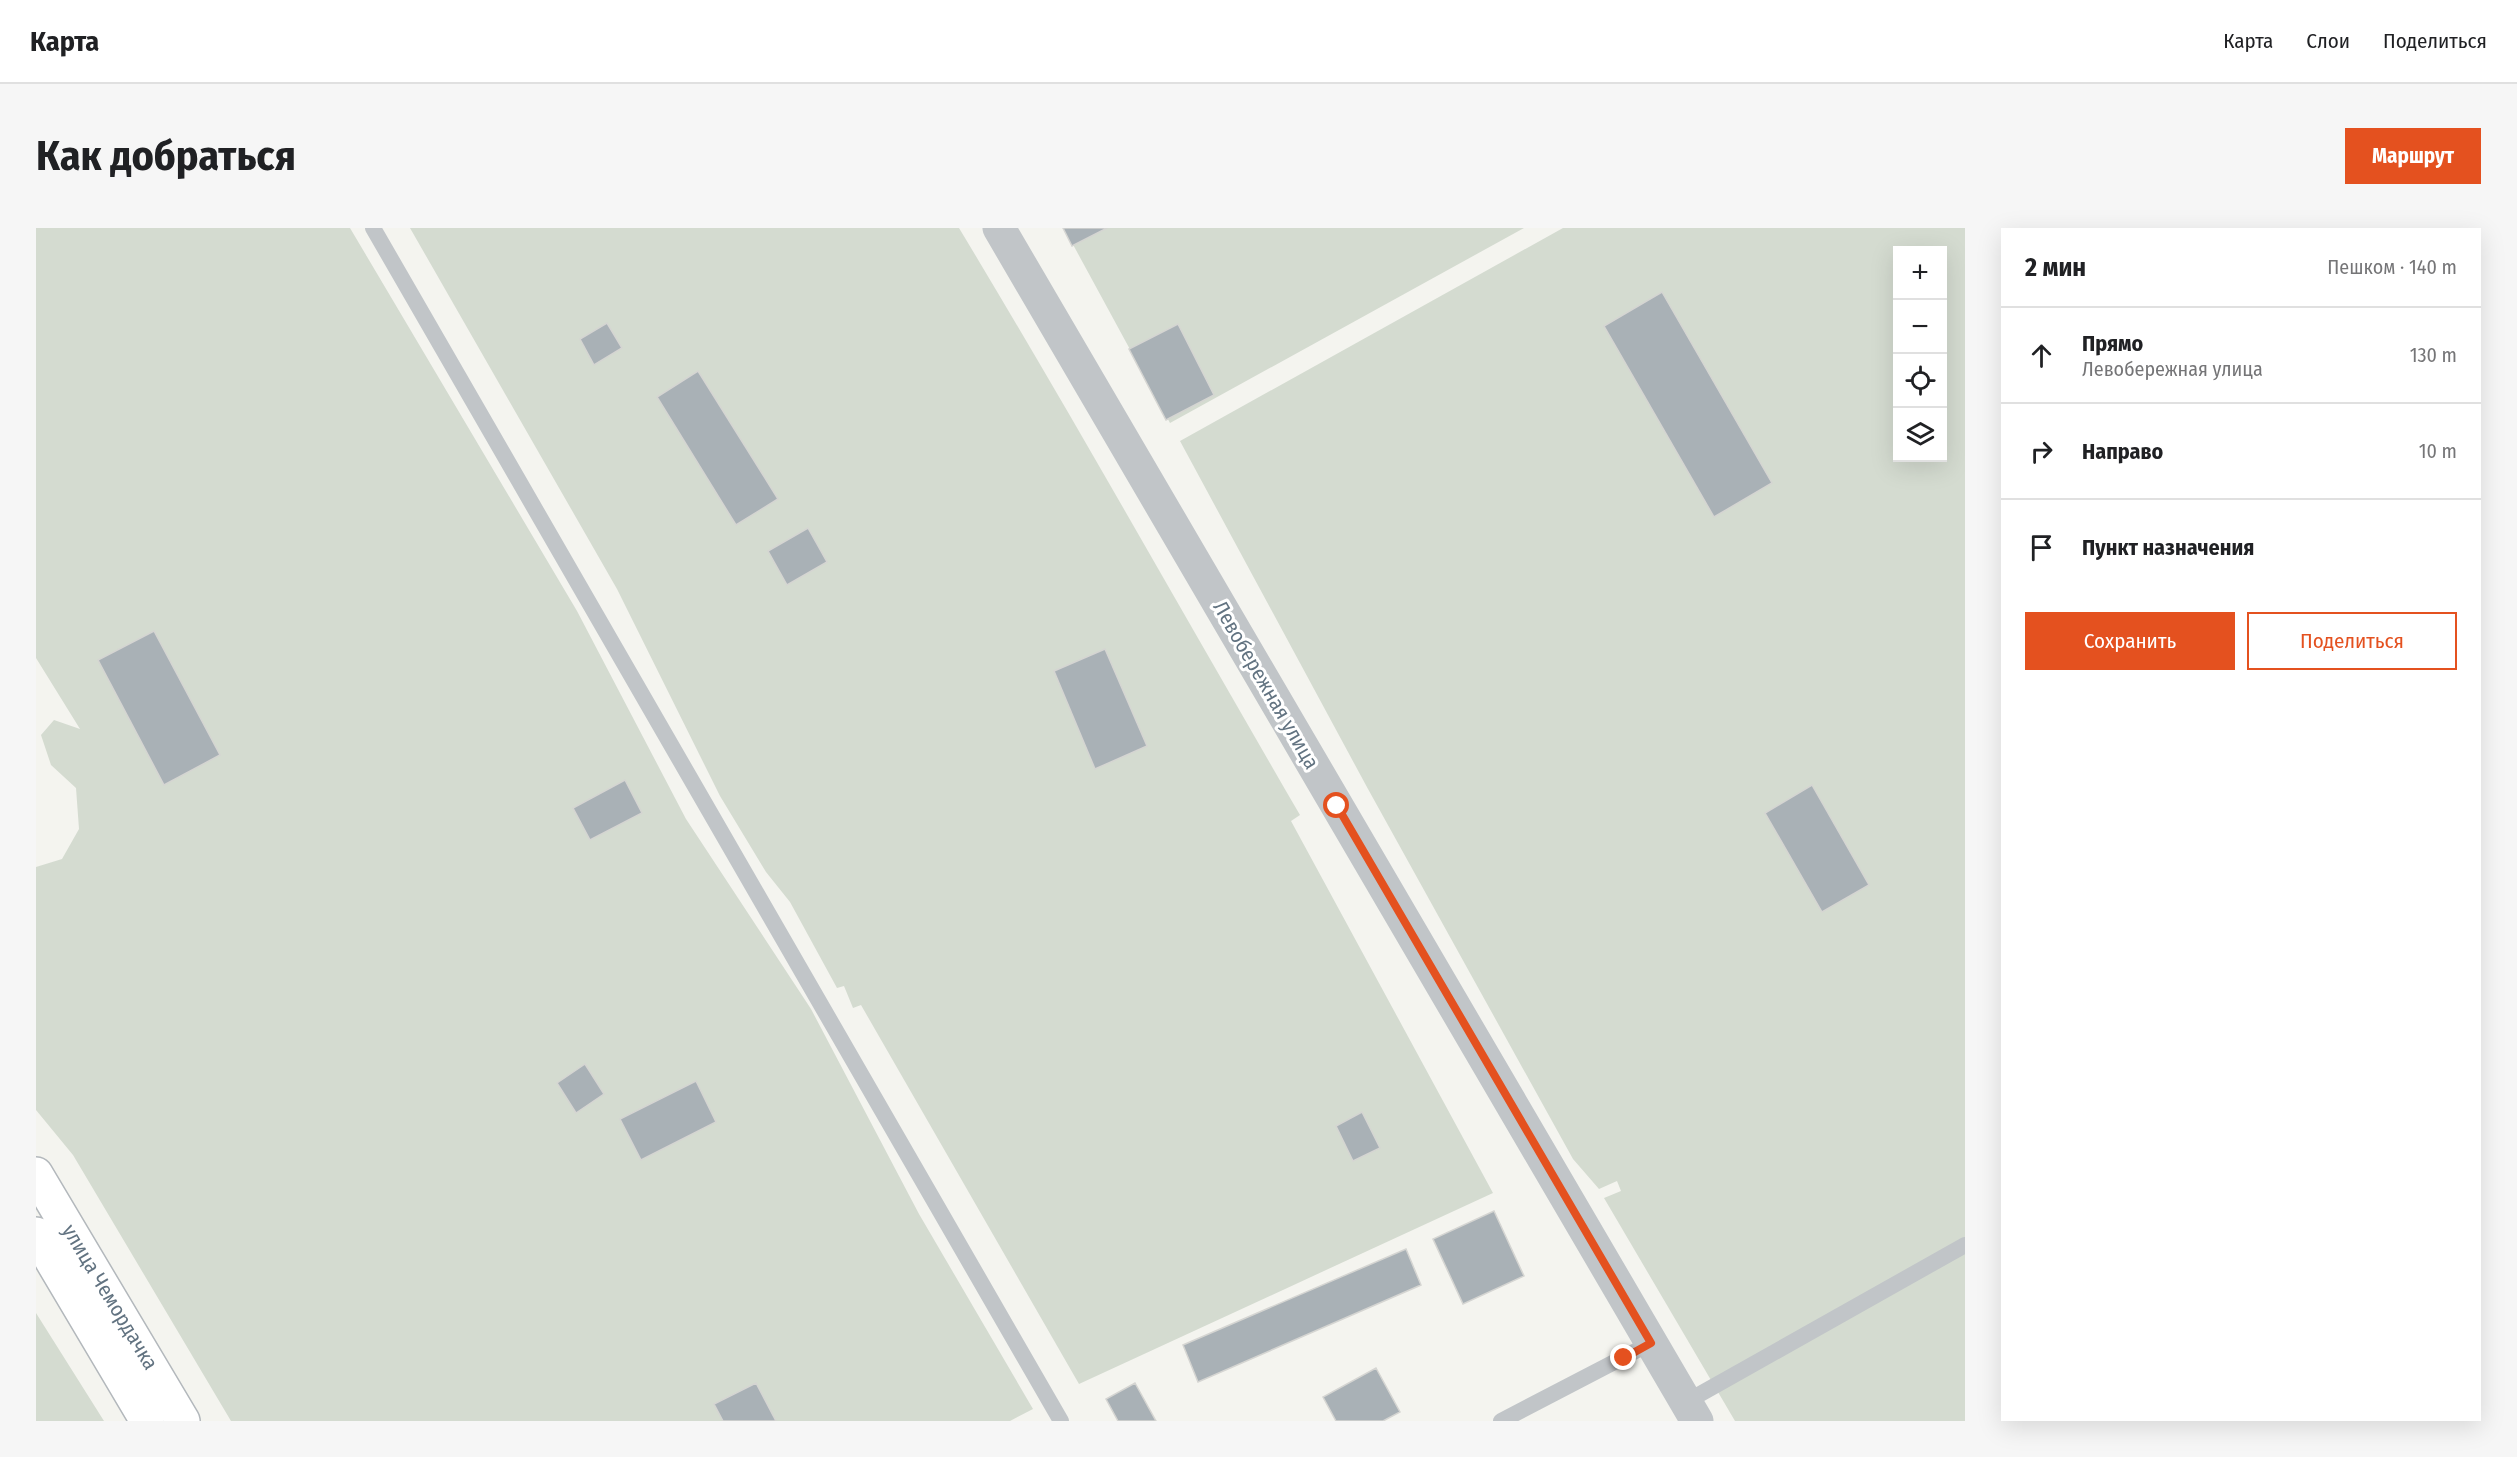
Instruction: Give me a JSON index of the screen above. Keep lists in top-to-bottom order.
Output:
{
  "streets": {
    "main road": ["улица Чемордачка"],
    "street": ["Левобережная улица"]
  },
  "page": {
    "header": "Карта",
    "nav": ["Карта", "Слои", "Поделиться"],
    "buttons": [
      "Маршрут",
      ["Сохранить", "Поделиться"]
    ],
    "title": "Как добраться",
    "heading": ["2 мин", "Пешком · 140 m"],
    "map_buttons": ["+", "−"],
    "list": [
      ["Прямо", "Левобережная улица", "130 m"],
      ["Направо", "10 m"],
      "Пункт назначения"
    ]
  }
}
